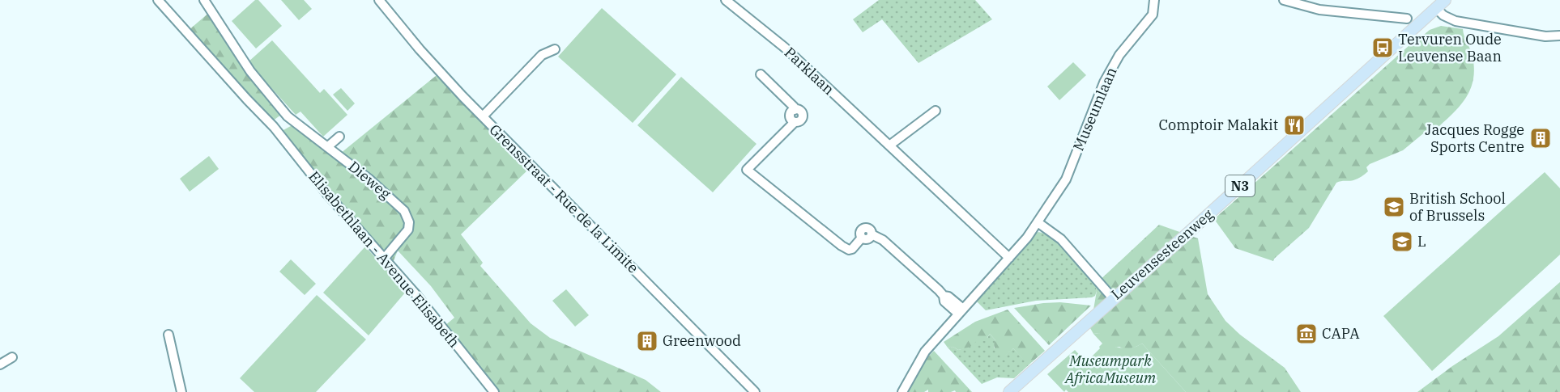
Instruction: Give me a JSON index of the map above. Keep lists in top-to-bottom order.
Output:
{
  "streets": {
    "main road": ["N3", "Leuvensesteenweg"],
    "street": [
      "Parklaan",
      "Museumlaan",
      "Dieweg",
      "Grensstraat - Rue de la Limite",
      "Elisabethlaan - Avenue Elisabeth"
    ]
  },
  "crossings": [
    ["Parklaan", "Museumlaan"],
    ["Dieweg", "Elisabethlaan - Avenue Elisabeth"]
  ],
  "parks": ["Museumpark AfricaMuseum"],
  "places": {
    "bus stop": ["Tervuren Oude Leuvense Baan"],
    "restaurant": ["Comptoir Malakit"],
    "building": ["Jacques Rogge Sports Centre", "Greenwood"],
    "school or university": ["British School of Brussels", "L"],
    "museum": ["CAPA"]
  }
}
